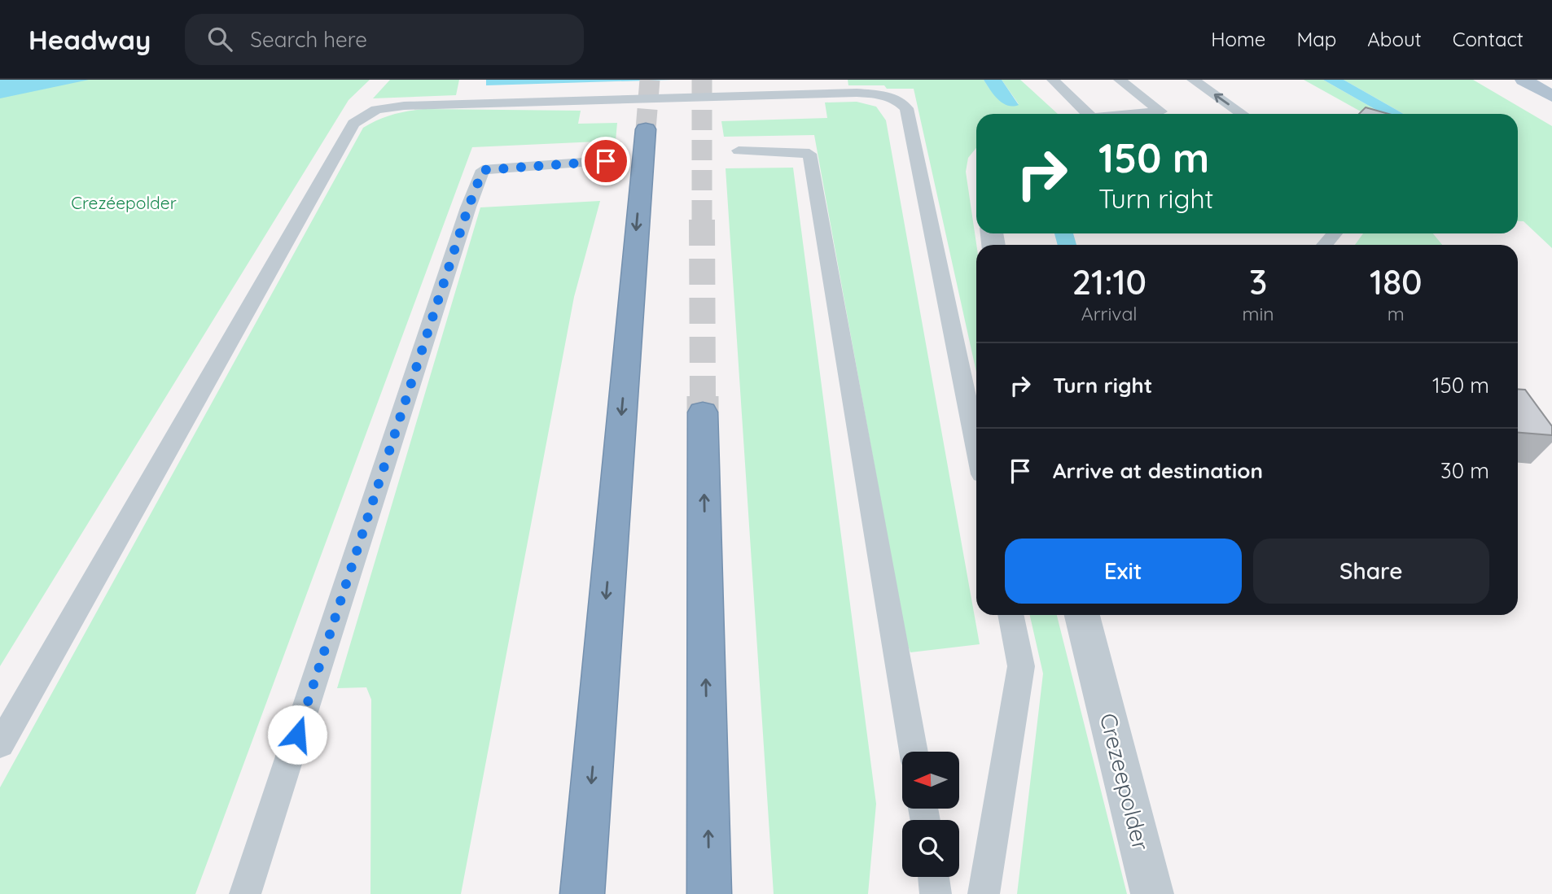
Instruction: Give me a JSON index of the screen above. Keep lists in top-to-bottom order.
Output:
{
  "streets": {
    "street": ["Crezeepolder"]
  },
  "parks": ["Crezéepolder"],
  "north": "left",
  "page": {
    "header": "Headway",
    "search": "Search here",
    "nav": [
      "Home",
      "Map",
      "About",
      "Contact"
    ],
    "turn": ["150 m", "Turn right"],
    "eta": [
      "21:10",
      "Arrival",
      "3",
      "min",
      "180",
      "m"
    ],
    "list": [
      {
        "name": "Turn right",
        "value": "150 m"
      },
      {
        "name": "Arrive at destination",
        "value": "30 m"
      }
    ],
    "buttons": ["Exit", "Share"]
  }
}
